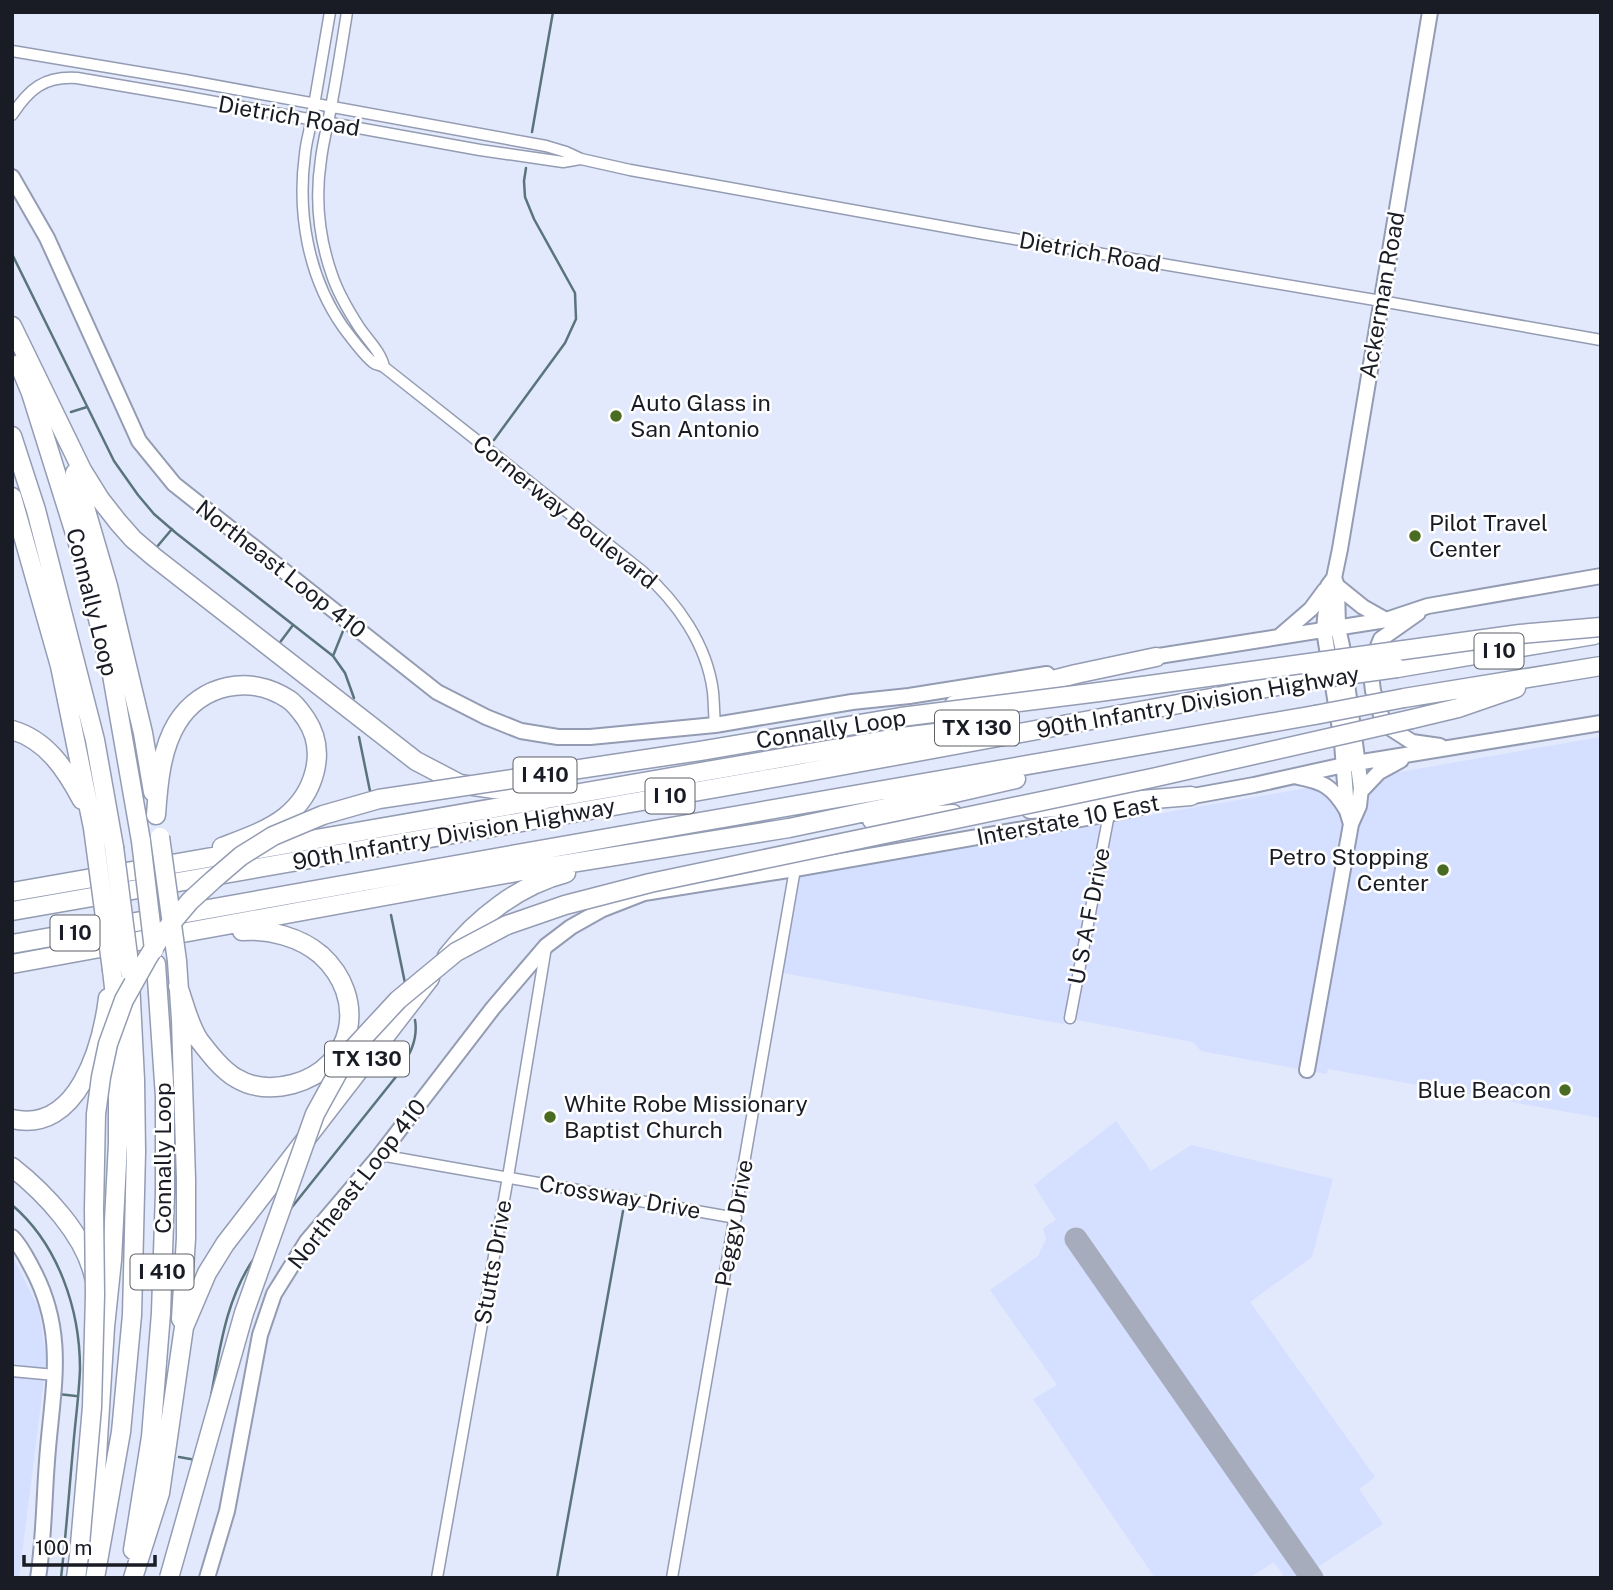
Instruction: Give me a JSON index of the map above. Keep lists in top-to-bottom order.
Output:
{
  "streets": {
    "highway": [
      "Connally Loop",
      "I 10",
      "90th Infantry Division Highway",
      "TX 130",
      "I 410"
    ],
    "main road": ["Ackerman Road", "Northeast Loop 410", "Interstate 10 East"],
    "street": [
      "Dietrich Road",
      "Cornerway Boulevard",
      "U S A F Drive",
      "Crossway Drive",
      "Peggy Drive",
      "Stutts Drive"
    ]
  },
  "crossings": [
    ["Dietrich Road", "Ackerman Road"],
    ["Dietrich Road", "Cornerway Boulevard"],
    ["Ackerman Road", "Interstate 10 East"],
    ["Cornerway Boulevard", "Northeast Loop 410"],
    ["Northeast Loop 410", "Interstate 10 East"],
    ["Northeast Loop 410", "Crossway Drive"],
    ["Northeast Loop 410", "Stutts Drive"],
    ["Connally Loop", "TX 130"],
    ["90th Infantry Division Highway", "TX 130"],
    ["Interstate 10 East", "U S A F Drive"],
    ["Interstate 10 East", "Peggy Drive"],
    ["Interstate 10 East", "Stutts Drive"],
    ["Crossway Drive", "Peggy Drive"],
    ["Crossway Drive", "Stutts Drive"]
  ],
  "places": [
    "Auto Glass in San Antonio",
    "Pilot Travel Center",
    "Petro Stopping Center",
    "Blue Beacon",
    "White Robe Missionary Baptist Church"
  ],
  "scale_bar": "100 m"
}
